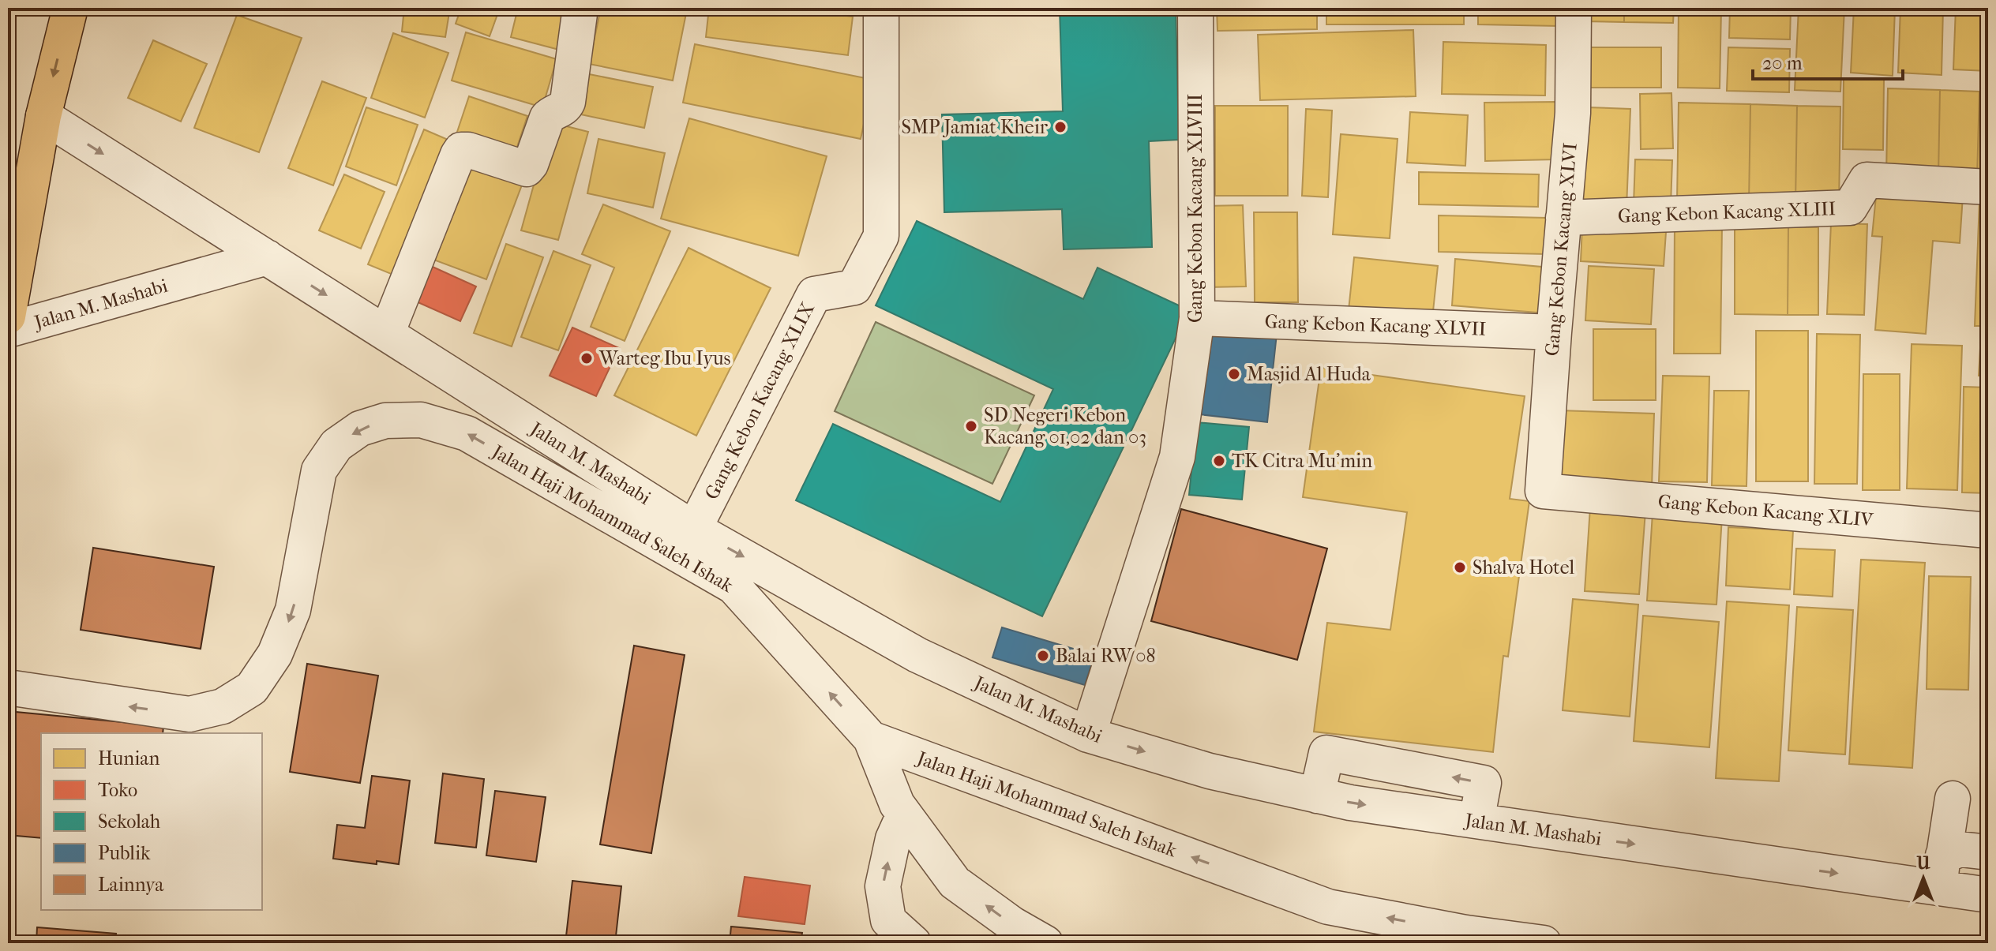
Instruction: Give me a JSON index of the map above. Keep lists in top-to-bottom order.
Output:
{
  "streets": {
    "street": [
      "Gang Kebon Kacang XLVIII",
      "Gang Kebon Kacang XLIII",
      "Gang Kebon Kacang XLVI",
      "Jalan M. Mashabi",
      "Gang Kebon Kacang XLVII",
      "Gang Kebon Kacang XLIX",
      "Gang Kebon Kacang XLIV",
      "Jalan Haji Mohammad Saleh Ishak"
    ]
  },
  "crossings": [
    ["Gang Kebon Kacang XLVIII", "Jalan M. Mashabi"],
    ["Gang Kebon Kacang XLVIII", "Gang Kebon Kacang XLVII"],
    ["Gang Kebon Kacang XLIII", "Gang Kebon Kacang XLVI"],
    ["Gang Kebon Kacang XLVI", "Gang Kebon Kacang XLVII"],
    ["Gang Kebon Kacang XLVI", "Gang Kebon Kacang XLIV"],
    ["Jalan M. Mashabi", "Gang Kebon Kacang XLIX"]
  ],
  "one_way": ["Jalan M. Mashabi", "Jalan Haji Mohammad Saleh Ishak"],
  "places": [
    "SMP Jamiat Kheir",
    "Warteg Ibu Iyus",
    "Masjid Al Huda",
    "SD Negeri Kebon Kacang 01,02 dan 03",
    "TK Citra Mu'min",
    "Shalva Hotel",
    "Balai RW 08"
  ],
  "legend": [
    "Hunian",
    "Toko",
    "Sekolah",
    "Publik",
    "Lainnya"
  ],
  "scale_bar": "20 m",
  "north": "top"
}
